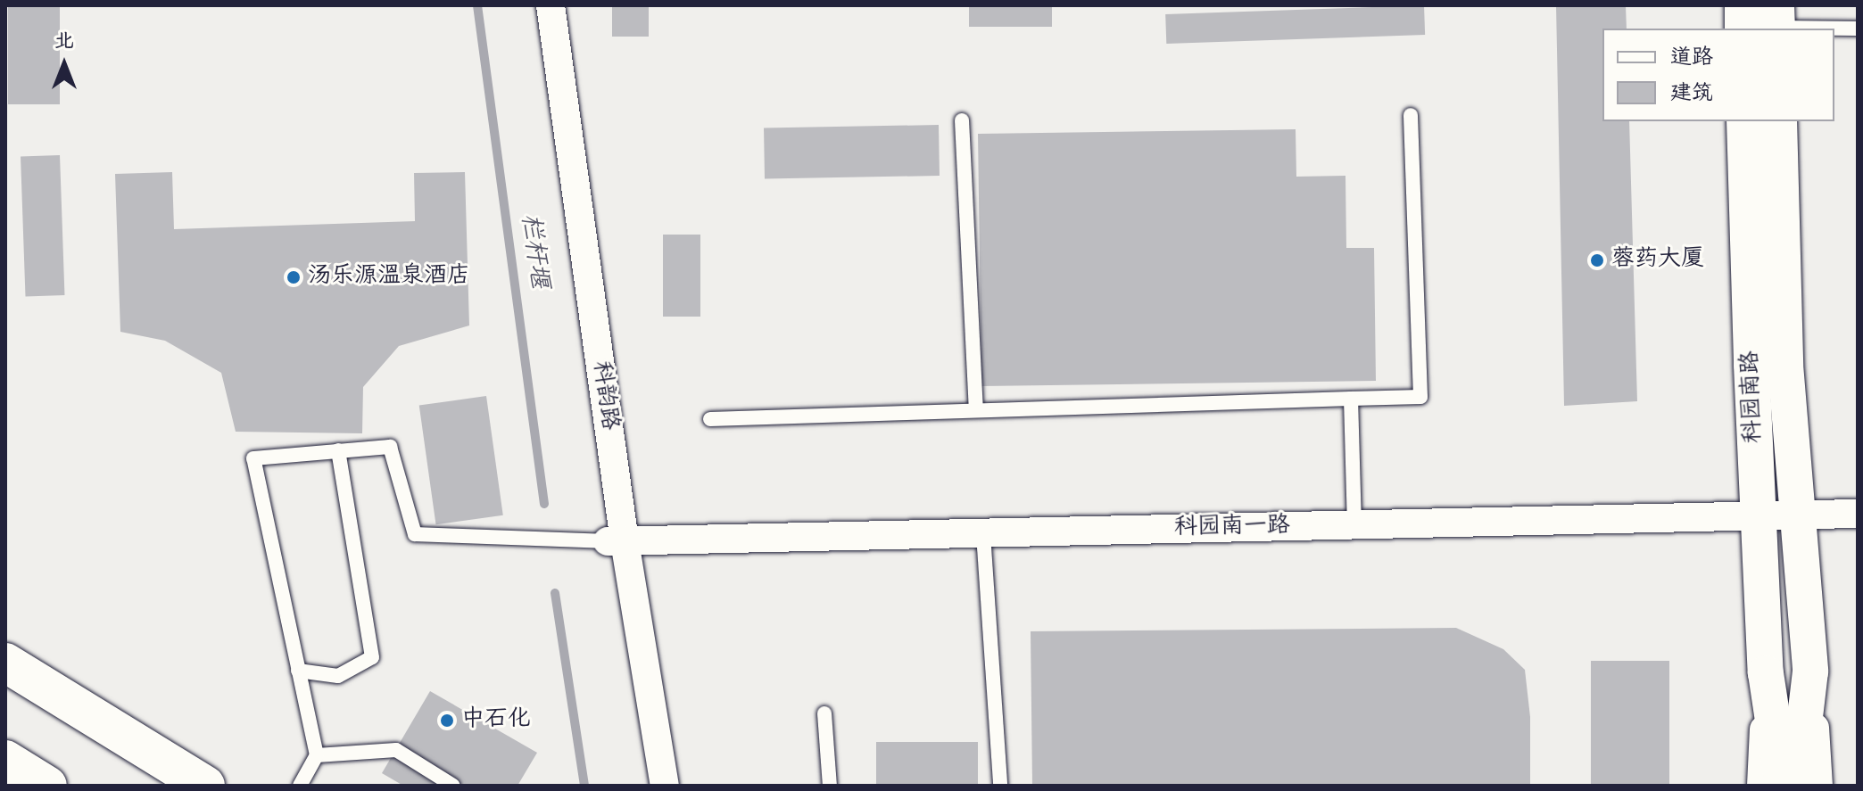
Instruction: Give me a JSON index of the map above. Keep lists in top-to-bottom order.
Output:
{
  "streets": {
    "street": ["科韵路", "科园南路", "科园南一路"]
  },
  "crossings": [
    ["科韵路", "科园南一路"],
    ["科园南路", "科园南一路"]
  ],
  "water": ["栏杆堰"],
  "places": ["蓉药大厦", "汤乐源温泉酒店", "中石化"],
  "legend": ["道路", "建筑"],
  "north": "top"
}
